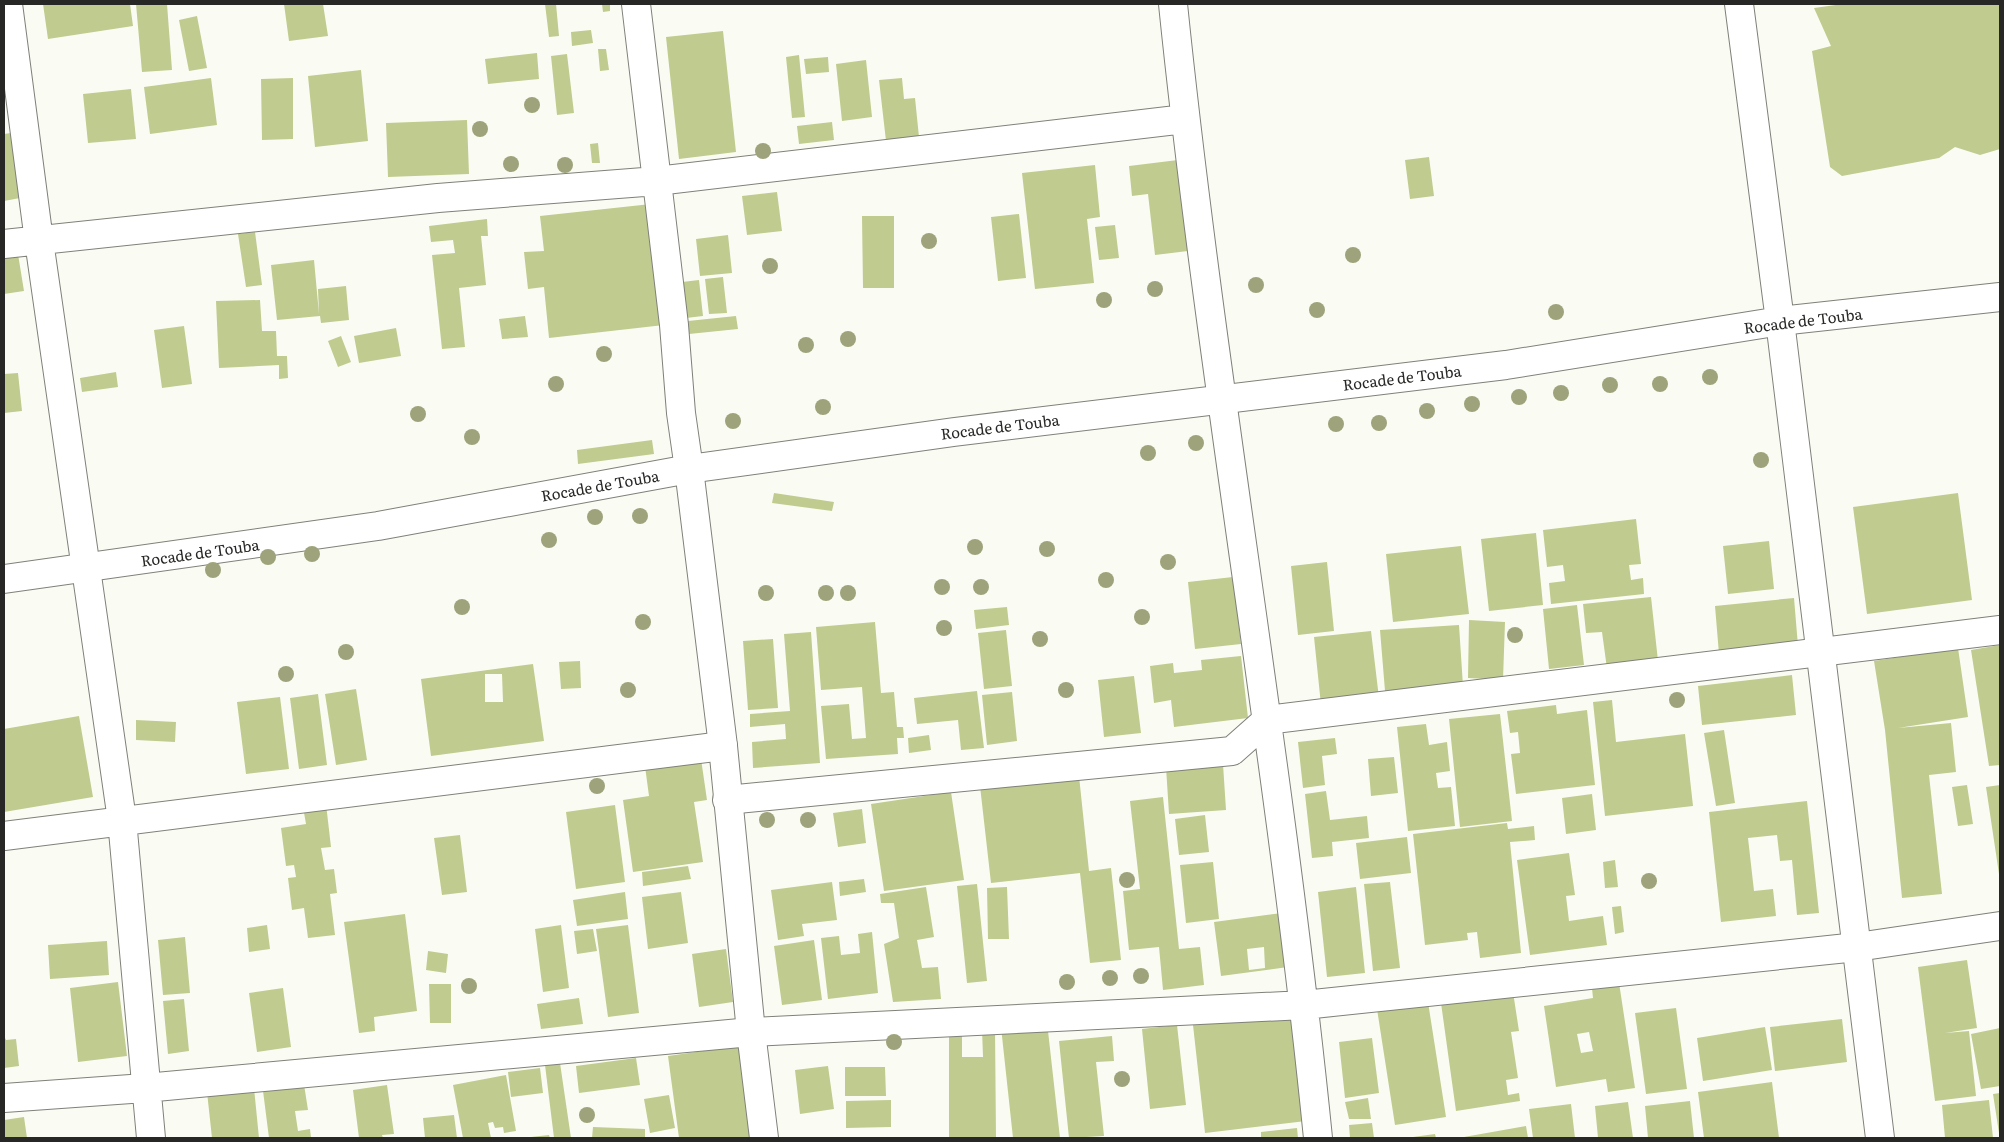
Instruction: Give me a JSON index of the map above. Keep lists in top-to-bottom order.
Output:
{
  "streets": {
    "street": ["Rocade de Touba"]
  }
}
